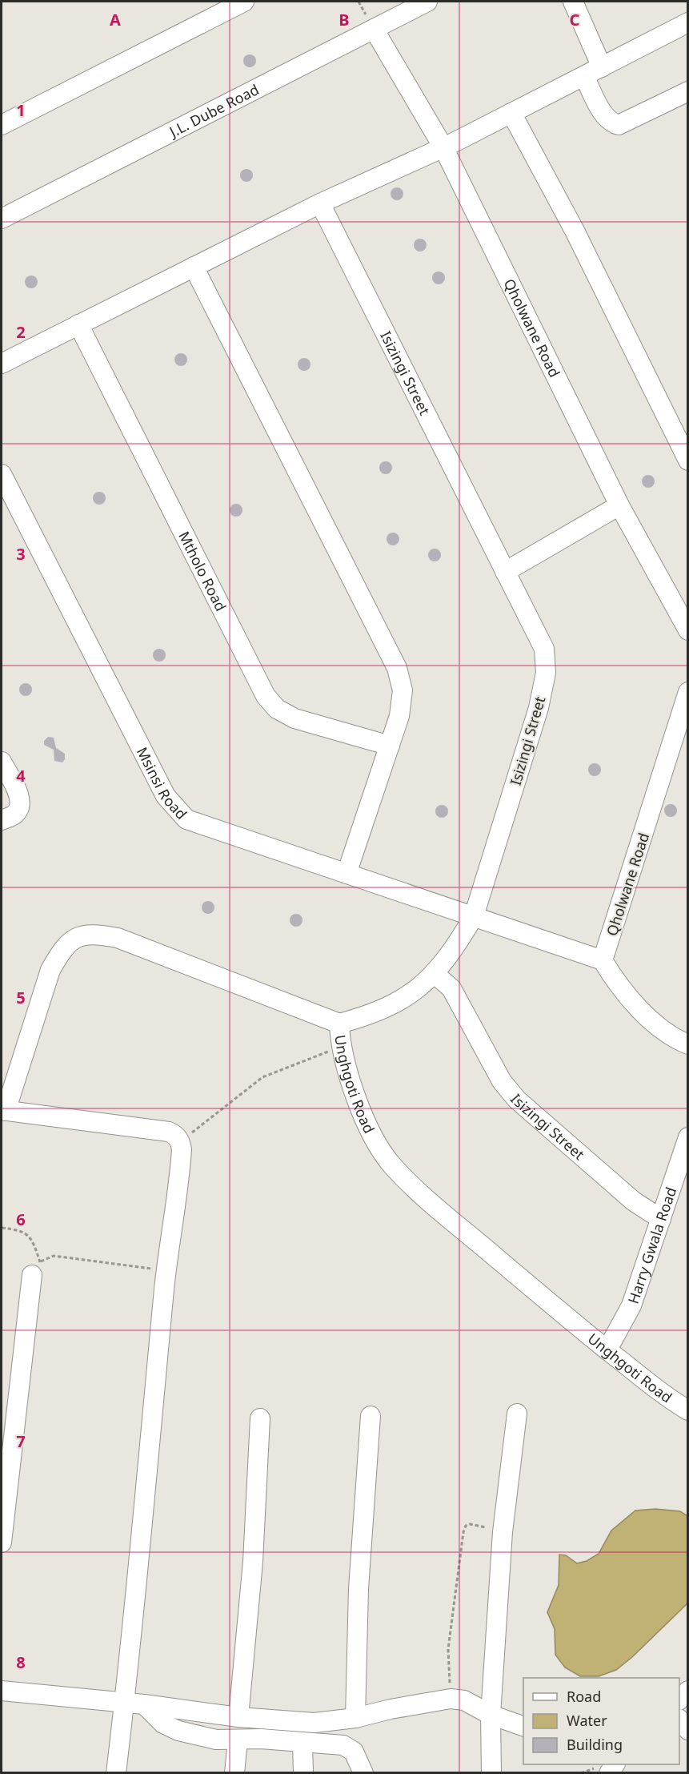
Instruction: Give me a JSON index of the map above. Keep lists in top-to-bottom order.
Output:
{
  "streets": {
    "street": [
      "J.L. Dube Road",
      "Qholwane Road",
      "Isizingi Street",
      "Mtholo Road",
      "Msinsi Road",
      "Unghgoti Road",
      "Harry Gwala Road"
    ]
  },
  "crossings": [
    ["J.L. Dube Road", "Qholwane Road"],
    ["Qholwane Road", "Msinsi Road"],
    ["Isizingi Street", "Msinsi Road"],
    ["Isizingi Street", "Harry Gwala Road"],
    ["Unghgoti Road", "Harry Gwala Road"]
  ],
  "legend": ["Road", "Water", "Building"],
  "grid": {
    "columns": ["A", "B", "C"],
    "rows": [
      "1",
      "2",
      "3",
      "4",
      "5",
      "6",
      "7",
      "8"
    ]
  }
}
